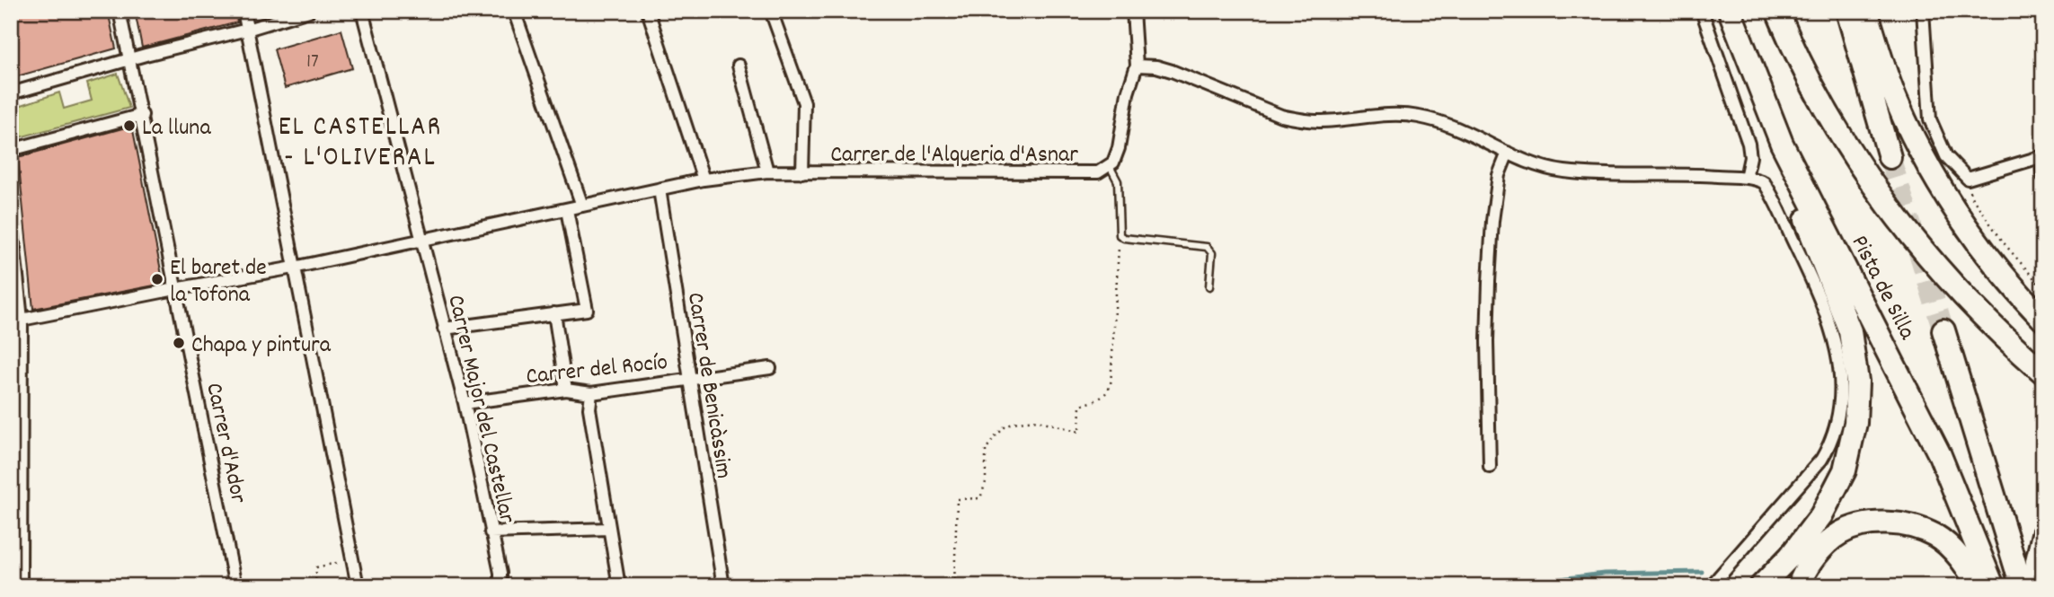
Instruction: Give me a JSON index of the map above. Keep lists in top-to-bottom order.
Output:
{
  "streets": {
    "highway": ["Pista de Silla"],
    "street": [
      "Carrer de l'Alqueria d'Asnar",
      "Carrer del Rocío",
      "Carrer de Benicàssim",
      "Carrer Major del Castellar",
      "Carrer d'Ador"
    ]
  },
  "crossings": [
    ["Carrer de l'Alqueria d'Asnar", "Carrer de Benicàssim"],
    ["Carrer de l'Alqueria d'Asnar", "Carrer Major del Castellar"],
    ["Carrer de l'Alqueria d'Asnar", "Carrer d'Ador"],
    ["Carrer del Rocío", "Carrer de Benicàssim"],
    ["Carrer del Rocío", "Carrer Major del Castellar"]
  ],
  "districts": ["EL CASTELLAR - L'OLIVERAL"],
  "places": ["La lluna", "El baret de la Tofona", "Chapa y pintura"],
  "house_numbers": ["17"]
}
